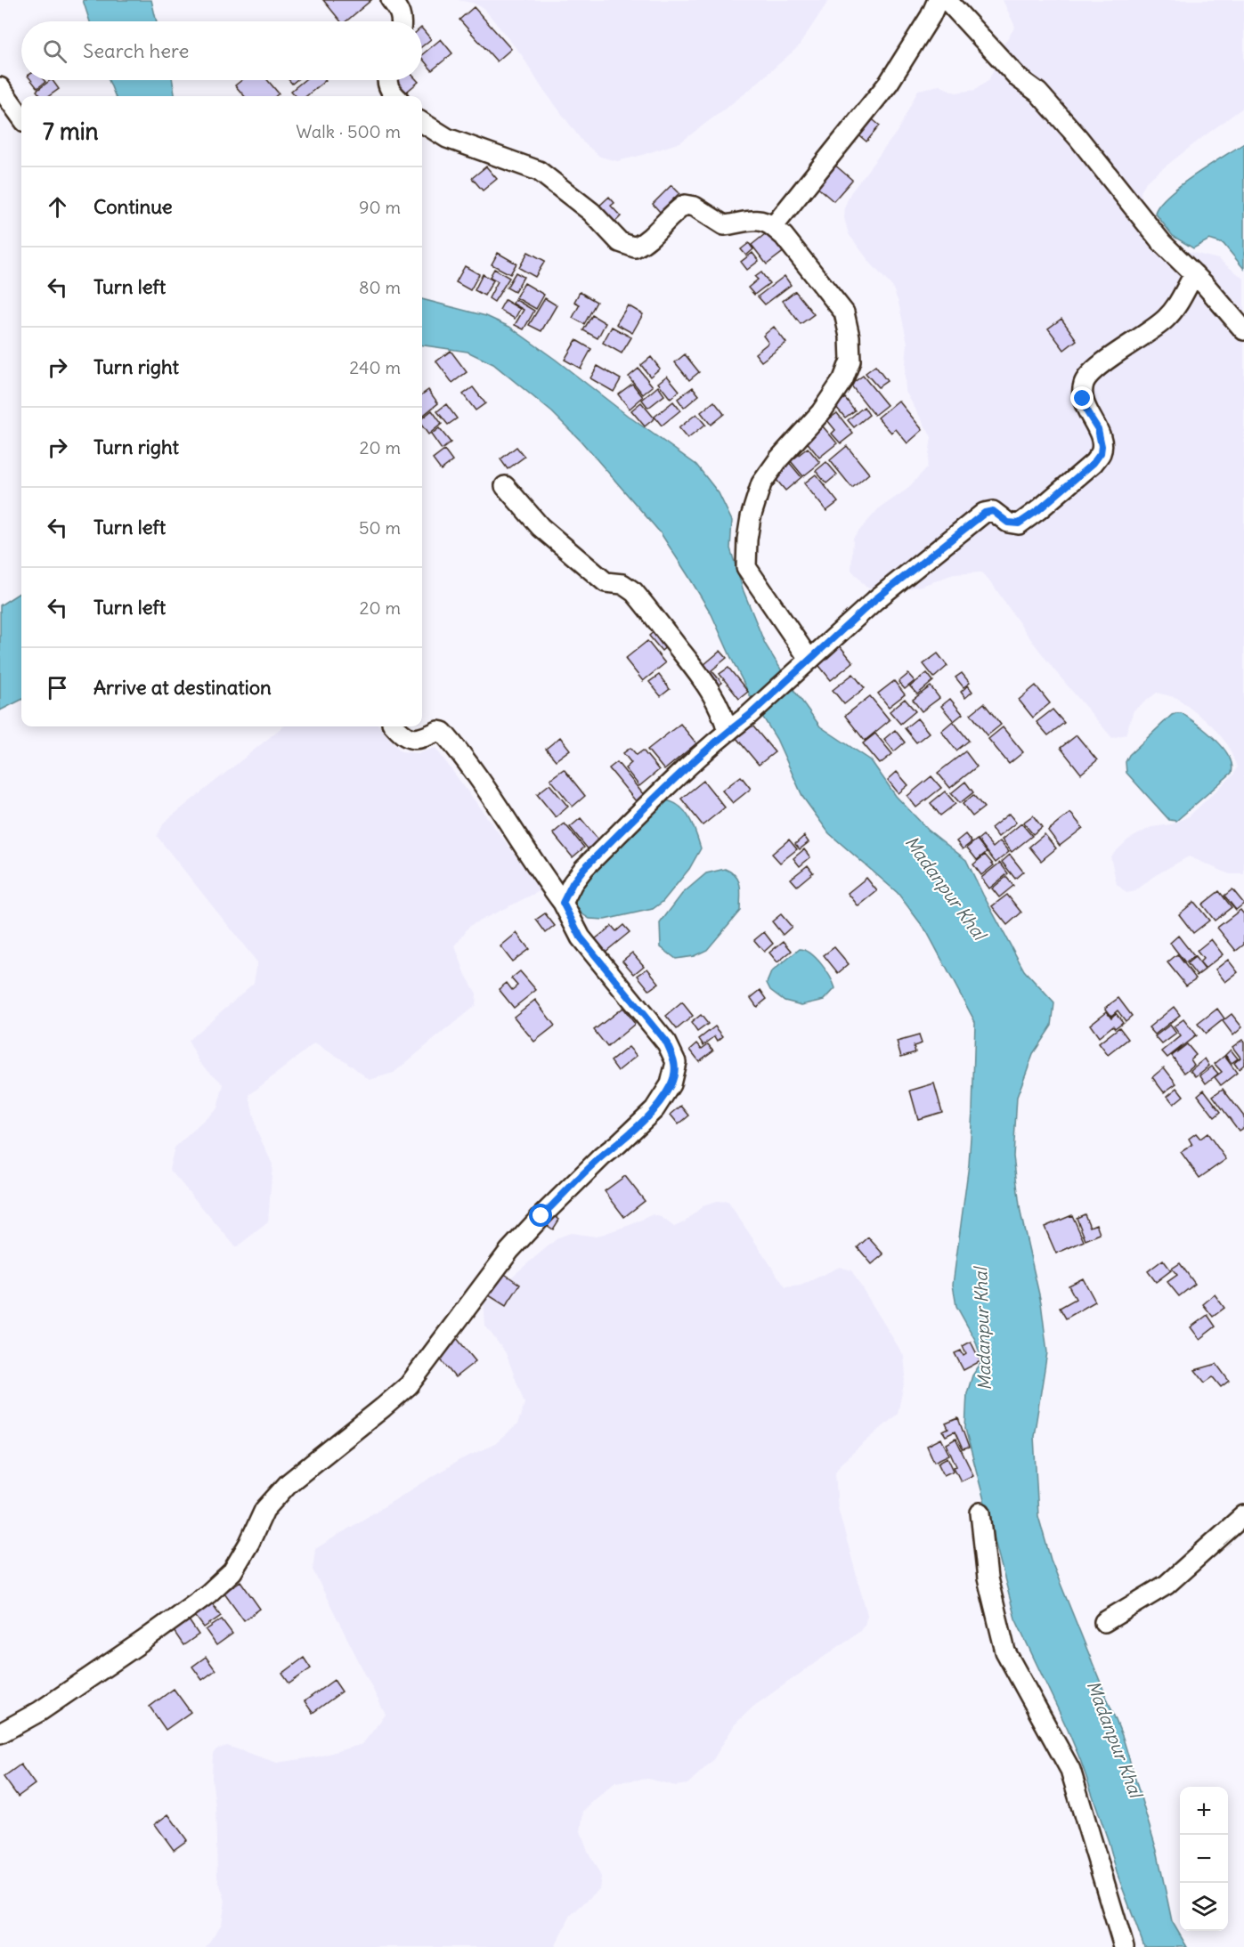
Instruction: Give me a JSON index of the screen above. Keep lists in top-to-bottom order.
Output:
{
  "water": ["Madanpur Khal"],
  "page": {
    "search": "Search here",
    "heading": ["7 min", "Walk · 500 m"],
    "list": [
      ["Continue", "90 m"],
      ["Turn left", "80 m"],
      ["Turn right", "240 m"],
      ["Turn right", "20 m"],
      ["Turn left", "50 m"],
      ["Turn left", "20 m"],
      "Arrive at destination"
    ],
    "map_buttons": ["+", "−"]
  }
}
